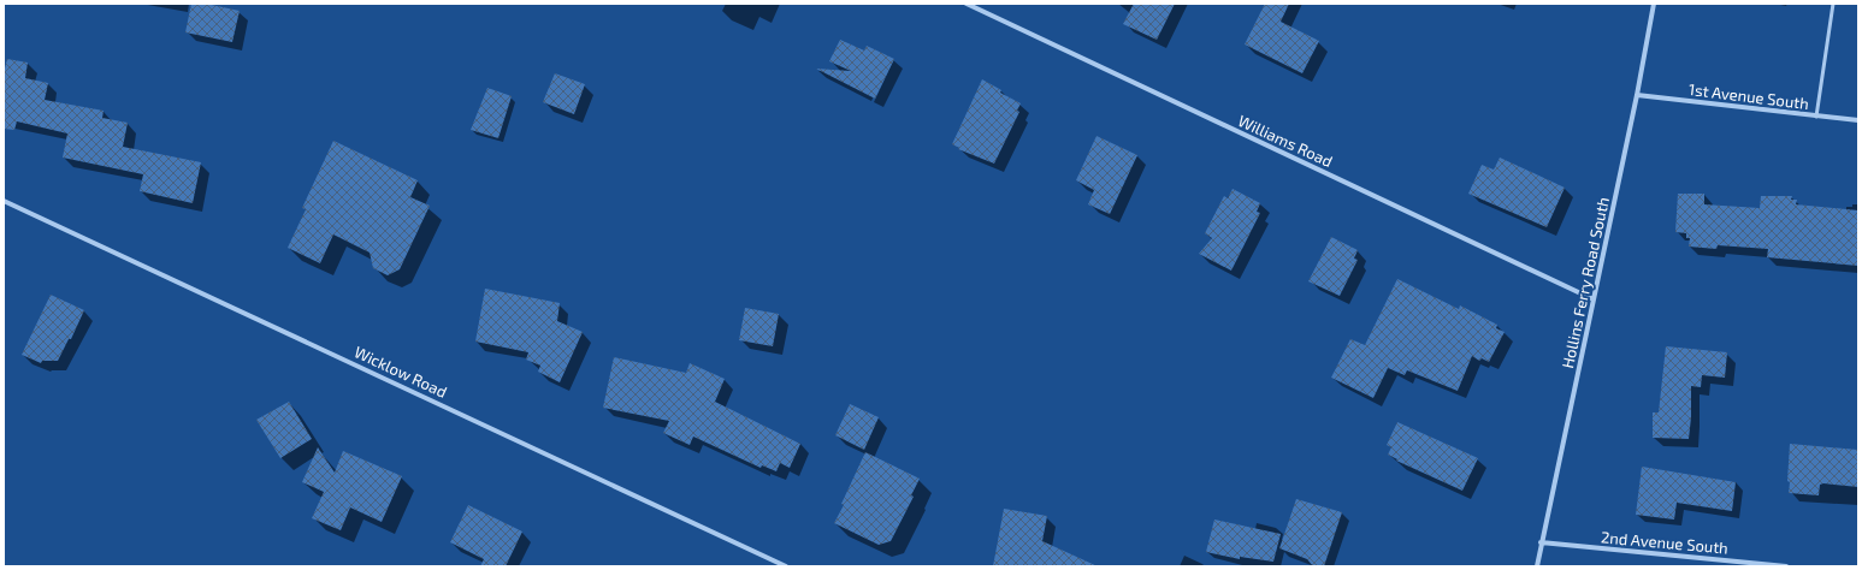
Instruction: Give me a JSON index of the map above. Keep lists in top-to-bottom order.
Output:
{
  "streets": {
    "street": [
      "1st Avenue South",
      "Williams Road",
      "Hollins Ferry Road South",
      "Wicklow Road",
      "2nd Avenue South"
    ]
  },
  "crossings": [
    ["1st Avenue South", "Hollins Ferry Road South"],
    ["Williams Road", "Hollins Ferry Road South"],
    ["Hollins Ferry Road South", "2nd Avenue South"]
  ]
}
